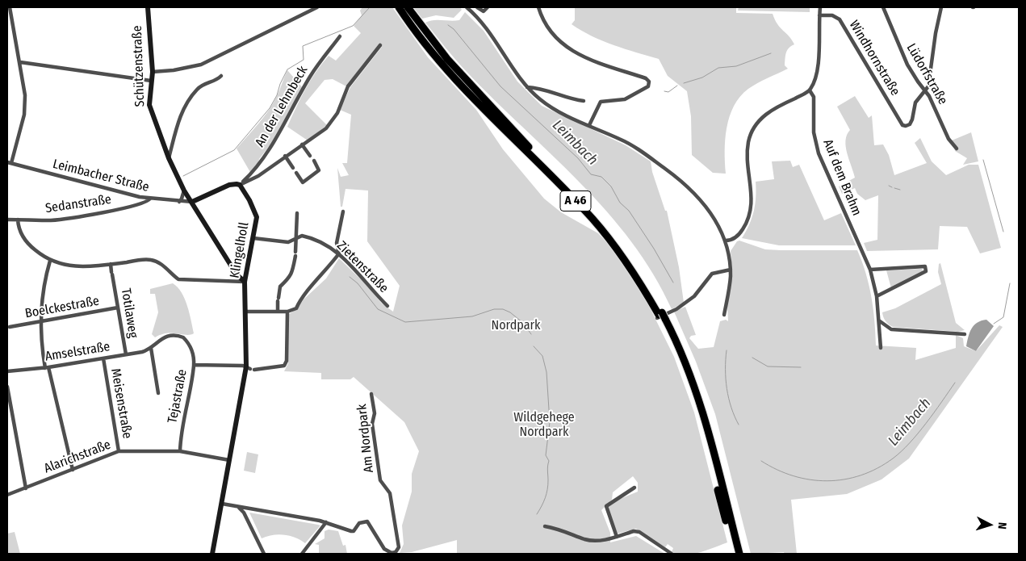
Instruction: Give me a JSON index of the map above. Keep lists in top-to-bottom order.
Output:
{
  "streets": {
    "highway": ["A 46"],
    "street": [
      "Windhornstraße",
      "Schützenstraße",
      "Lüdorfstraße",
      "An der Lehmbeck",
      "Leimbacher Straße",
      "Auf dem Brahm",
      "Sedanstraße",
      "Klingelholl",
      "Zietenstraße",
      "Boelckestraße",
      "Totilaweg",
      "Amselstraße",
      "Tejastraße",
      "Meisenstraße",
      "Am Nordpark",
      "Alarichstraße"
    ]
  },
  "crossings": [
    ["Windhornstraße", "Lüdorfstraße"],
    ["Schützenstraße", "Leimbacher Straße"],
    ["Schützenstraße", "Klingelholl"],
    ["An der Lehmbeck", "Klingelholl"],
    ["Leimbacher Straße", "Sedanstraße"],
    ["Klingelholl", "Zietenstraße"],
    ["Klingelholl", "Alarichstraße"],
    ["Boelckestraße", "Totilaweg"],
    ["Totilaweg", "Amselstraße"],
    ["Amselstraße", "Tejastraße"],
    ["Amselstraße", "Meisenstraße"],
    ["Tejastraße", "Alarichstraße"],
    ["Meisenstraße", "Alarichstraße"]
  ],
  "water": ["Leimbach"],
  "parks": ["Nordpark", "Wildgehege Nordpark"],
  "north": "right"
}
